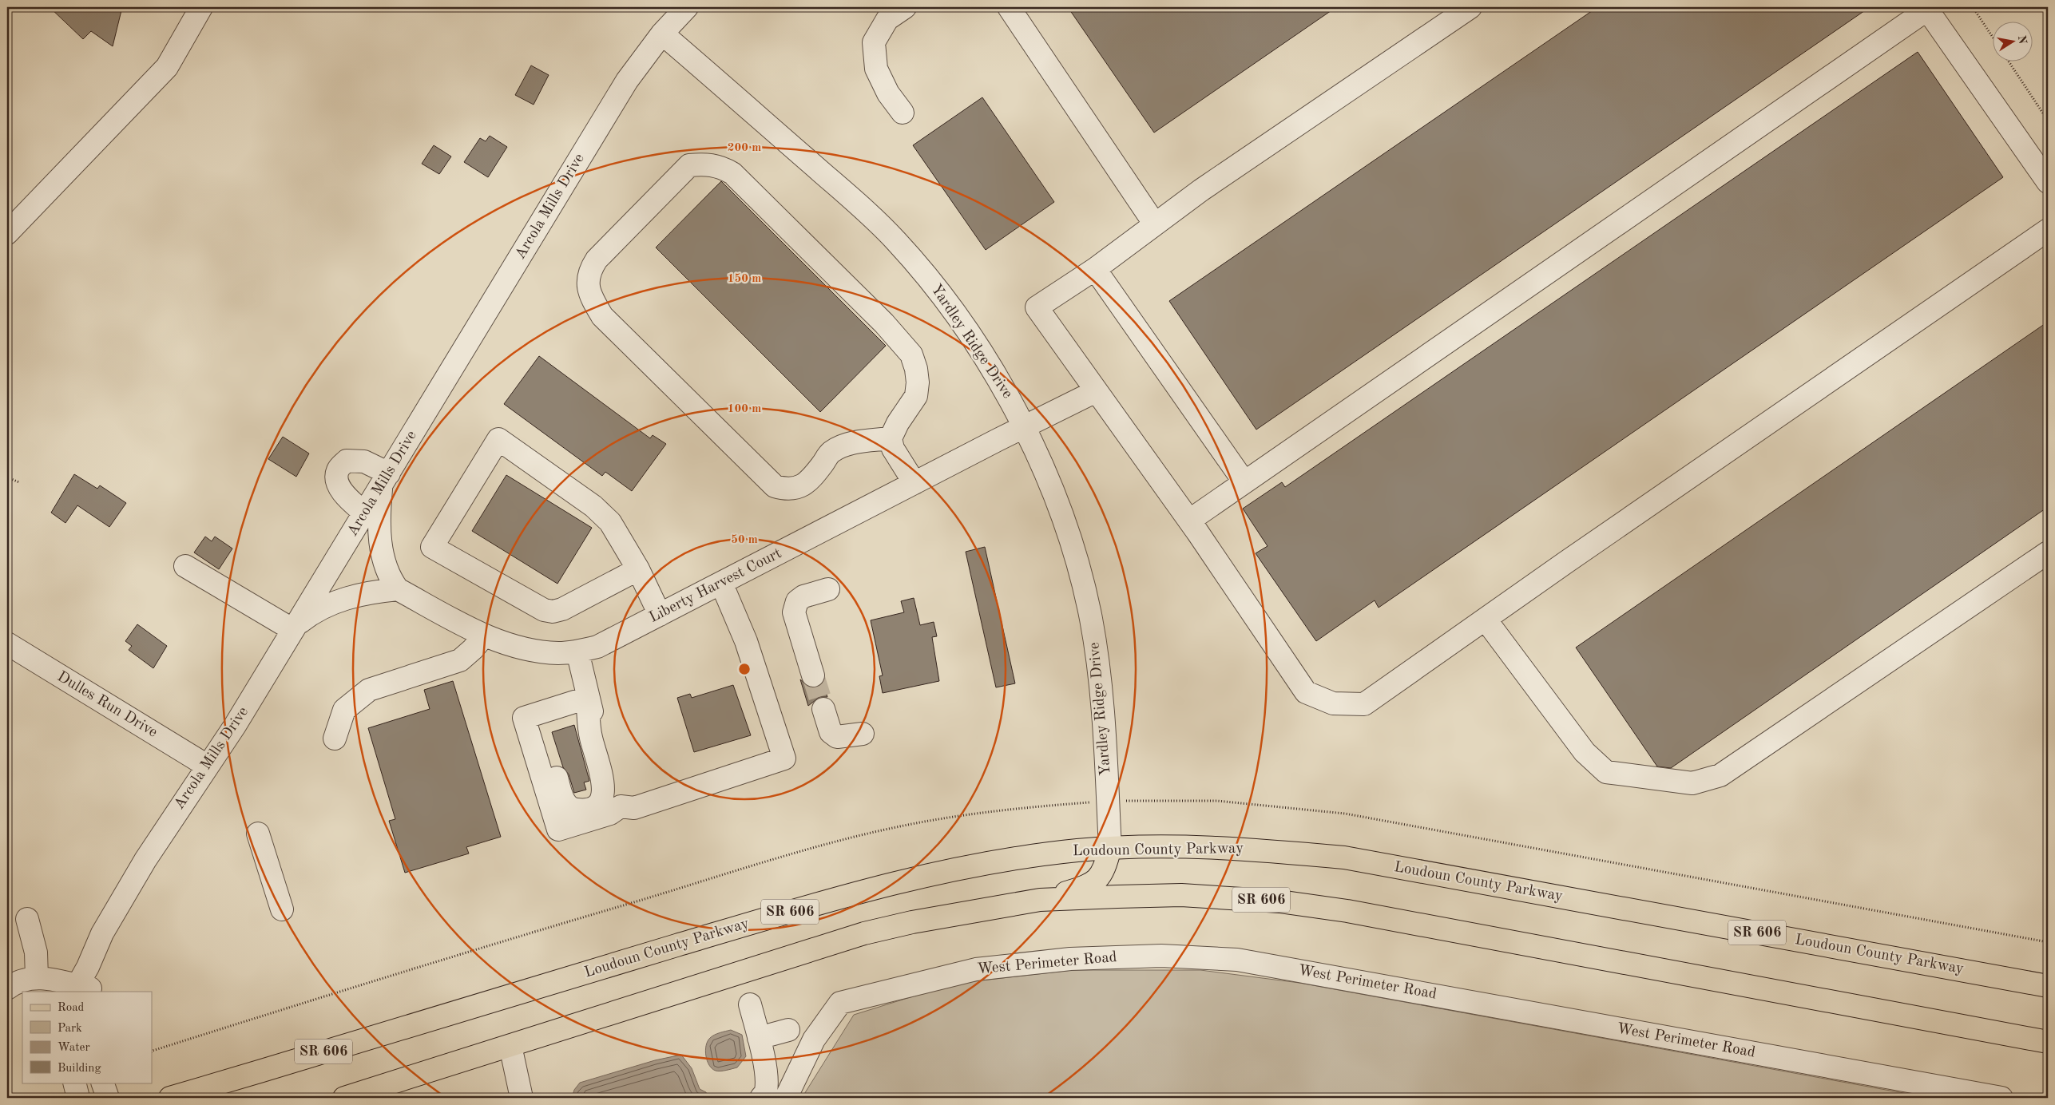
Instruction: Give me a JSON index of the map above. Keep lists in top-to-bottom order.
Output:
{
  "streets": {
    "main road": ["Loudoun County Parkway", "SR 606"],
    "street": [
      "Arcola Mills Drive",
      "Yardley Ridge Drive",
      "Liberty Harvest Court",
      "Dulles Run Drive",
      "West Perimeter Road"
    ]
  },
  "crossings": [
    ["Arcola Mills Drive", "Yardley Ridge Drive"],
    ["Arcola Mills Drive", "Dulles Run Drive"],
    ["Yardley Ridge Drive", "Liberty Harvest Court"],
    ["Yardley Ridge Drive", "Loudoun County Parkway"]
  ],
  "legend": [
    "Road",
    "Park",
    "Water",
    "Building"
  ],
  "north": "right",
  "rings": [
    "200 m",
    "150 m",
    "100 m",
    "50 m"
  ]
}
